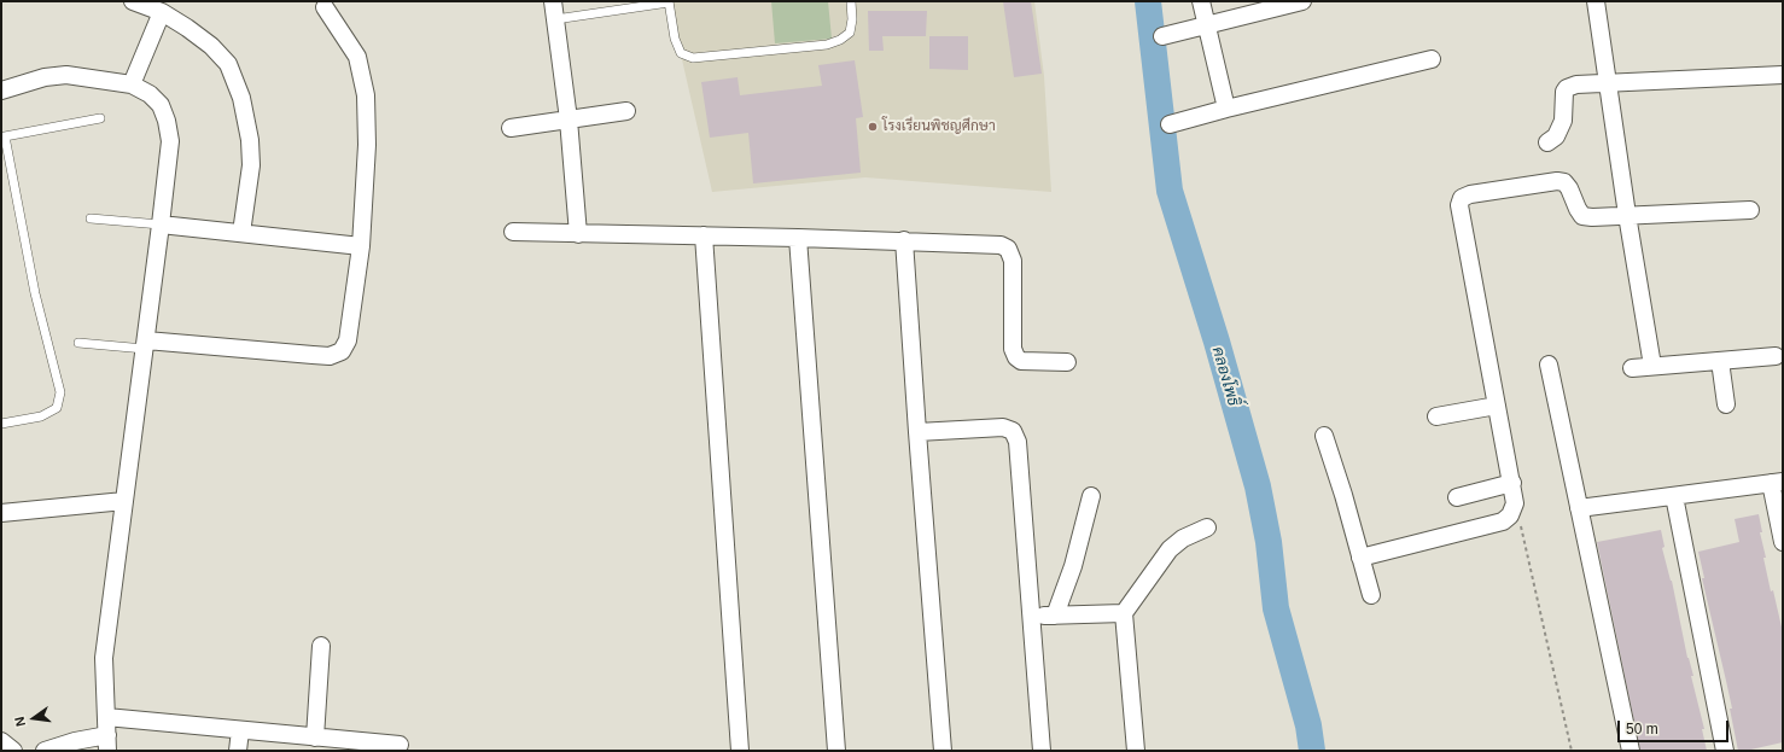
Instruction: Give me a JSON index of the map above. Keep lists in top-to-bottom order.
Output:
{
  "water": ["คลองโพธิ์"],
  "places": ["โรงเรียนพิชญศึกษา"],
  "scale_bar": "50 m",
  "north": "left"
}
